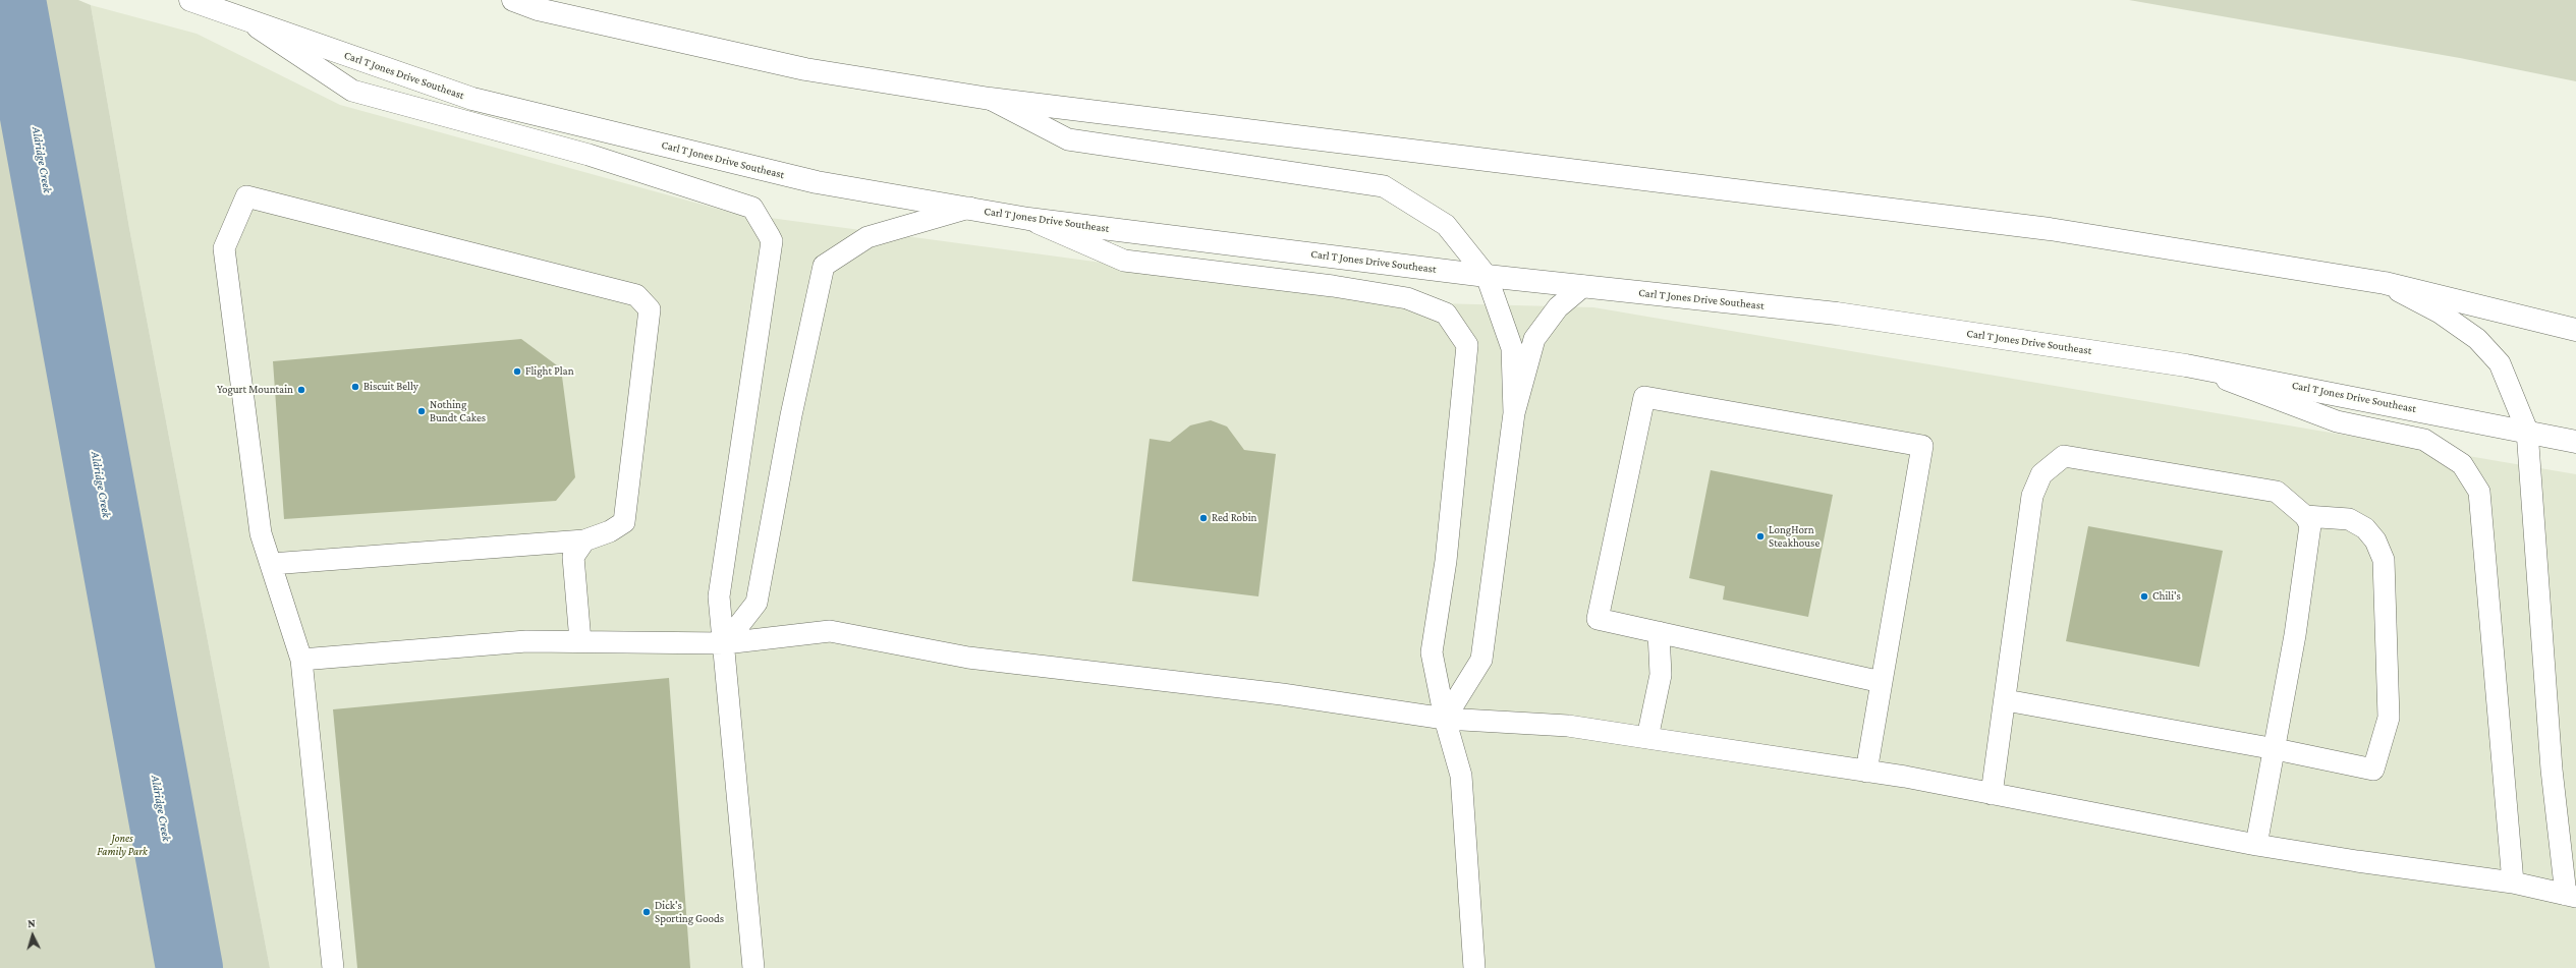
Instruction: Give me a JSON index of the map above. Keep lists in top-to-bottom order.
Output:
{
  "streets": {
    "main road": ["Carl T Jones Drive Southeast"]
  },
  "water": ["Aldridge Creek"],
  "parks": ["Jones Family Park"],
  "places": [
    "Flight Plan",
    "Biscuit Belly",
    "Yogurt Mountain",
    "Nothing Bundt Cakes",
    "Red Robin",
    "LongHorn Steakhouse",
    "Chili's",
    "Dick's Sporting Goods"
  ],
  "north": "top"
}
